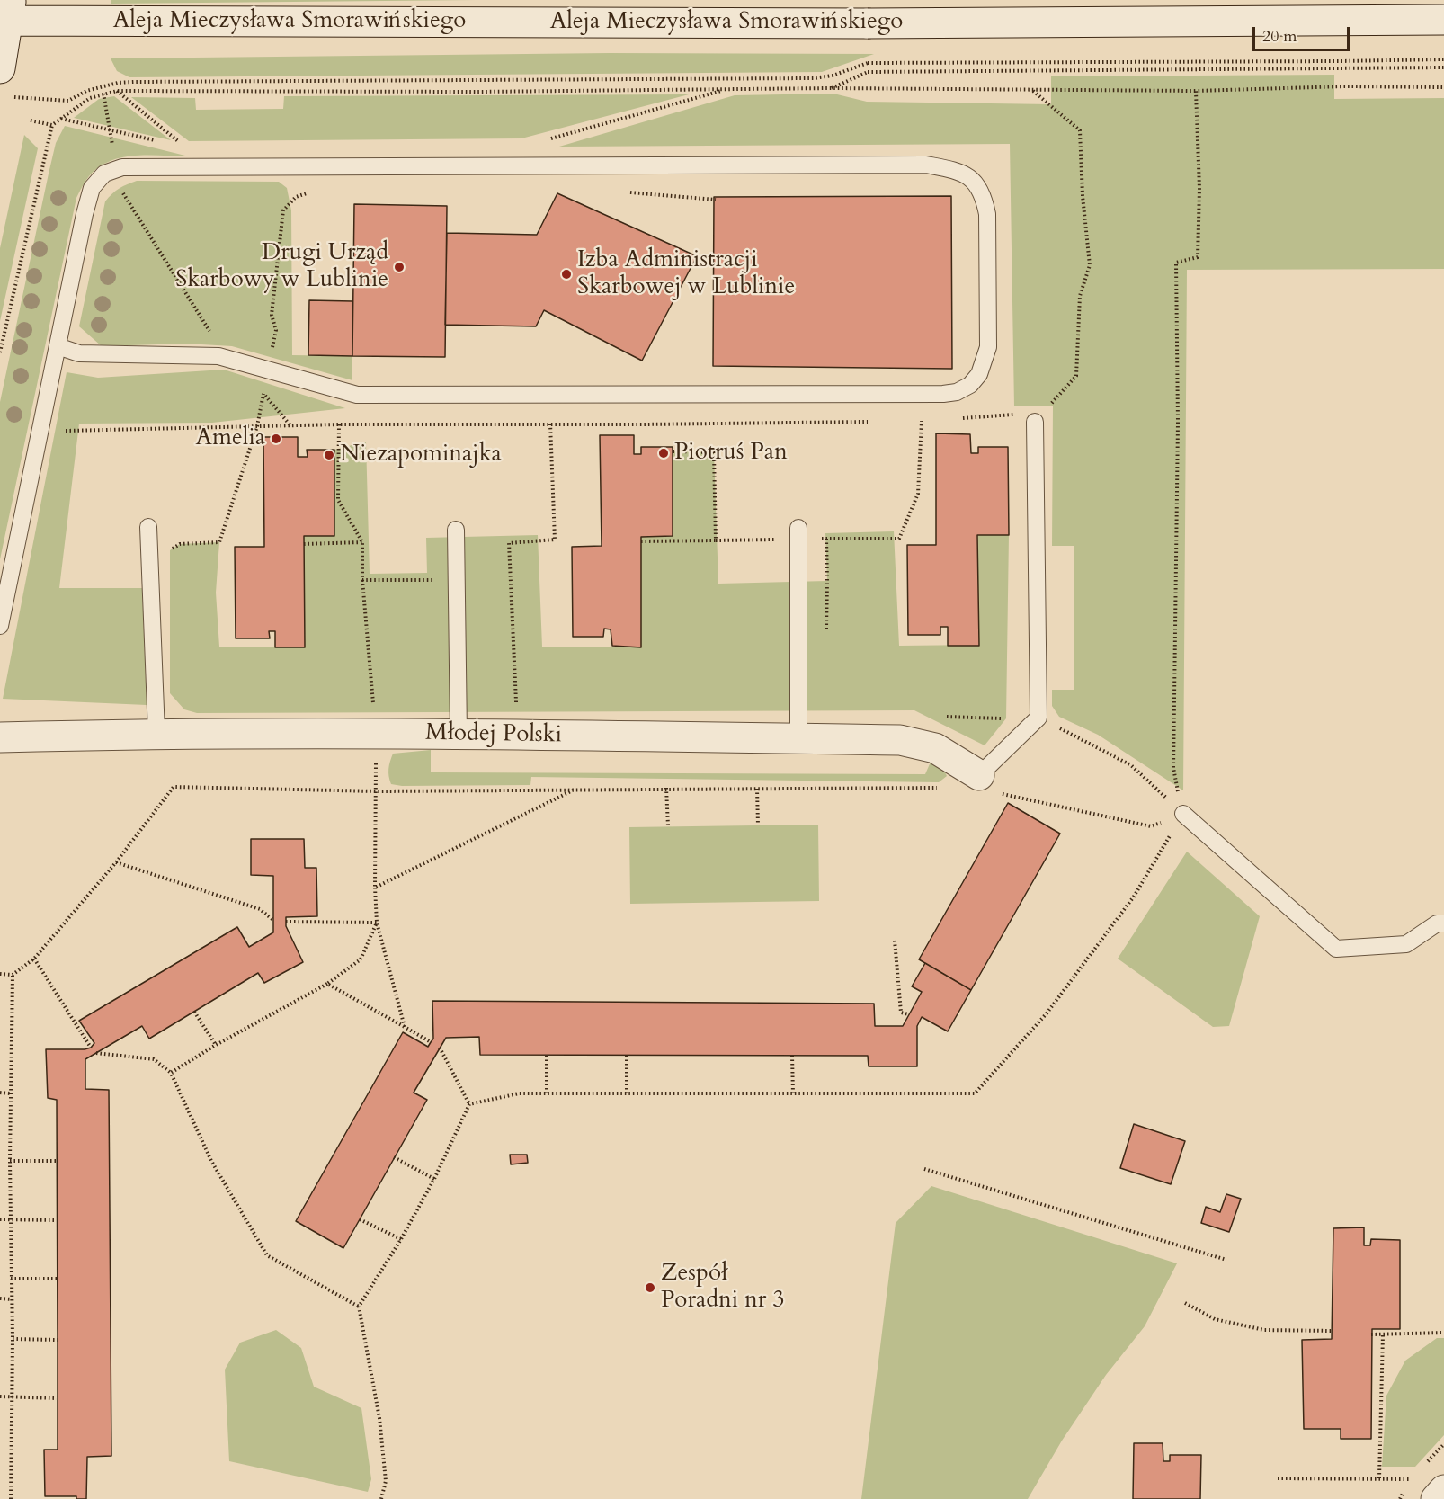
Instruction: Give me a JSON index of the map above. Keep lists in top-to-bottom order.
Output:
{
  "streets": {
    "main road": ["Aleja Mieczysława Smorawińskiego", "Młodej Polski"]
  },
  "places": [
    "Drugi Urząd Skarbowy w Lublinie",
    "Izba Administracji Skarbowej w Lublinie",
    "Amelia",
    "Piotruś Pan",
    "Niezapominajka",
    "Zespół Poradni nr 3"
  ],
  "scale_bar": "20 m"
}
